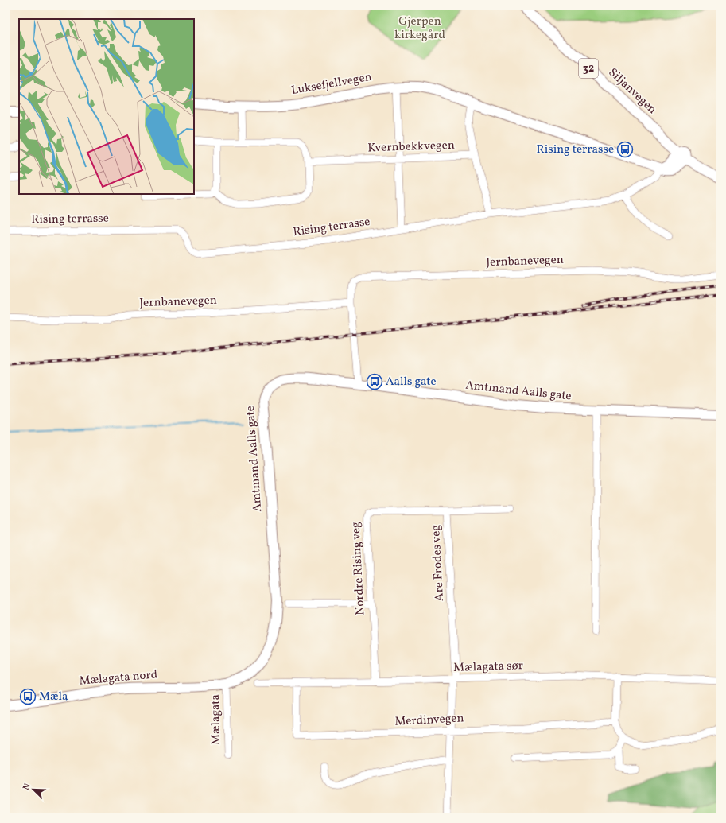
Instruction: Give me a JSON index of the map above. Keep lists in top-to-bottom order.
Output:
{
  "streets": {
    "main road": [
      "32",
      "Luksefjellvegen",
      "Siljanvegen",
      "Amtmand Aalls gate",
      "Mælagata nord"
    ],
    "street": [
      "Kvernbekkvegen",
      "Rising terrasse",
      "Jernbanevegen",
      "Are Frodes veg",
      "Nordre Rising veg",
      "Mælagata sør",
      "Mælagata",
      "Merdinvegen"
    ]
  },
  "crossings": [
    ["Luksefjellvegen", "Rising terrasse"],
    ["Jernbanevegen", "Amtmand Aalls gate"],
    ["Amtmand Aalls gate", "Mælagata nord"],
    ["Amtmand Aalls gate", "Mælagata"],
    ["Are Frodes veg", "Nordre Rising veg"],
    ["Are Frodes veg", "Mælagata sør"],
    ["Are Frodes veg", "Merdinvegen"],
    ["Nordre Rising veg", "Mælagata sør"],
    ["Mælagata sør", "Merdinvegen"],
    ["Mælagata nord", "Mælagata"]
  ],
  "parks": ["Gjerpen kirkegård"],
  "places": {
    "bus stop": ["Rising terrasse", "Aalls gate", "Mæla"]
  },
  "north": "top left"
}
